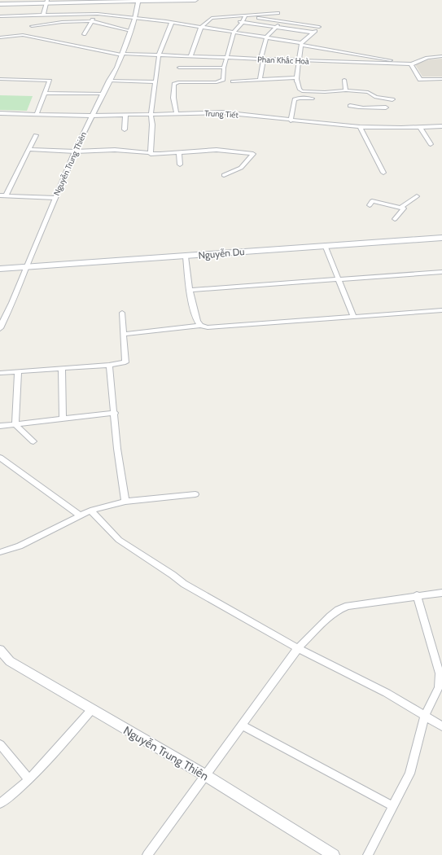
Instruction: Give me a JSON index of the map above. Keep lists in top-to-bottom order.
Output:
{
  "streets": {
    "main road": ["Nguyễn Du"],
    "street": ["Phan Khắc Hoà", "Trung Tiết", "Nguyễn Trung Thiên"]
  },
  "crossings": [
    ["Phan Khắc Hoà", "Nguyễn Trung Thiên"],
    ["Trung Tiết", "Nguyễn Trung Thiên"],
    ["Nguyễn Trung Thiên", "Nguyễn Du"]
  ]
}
